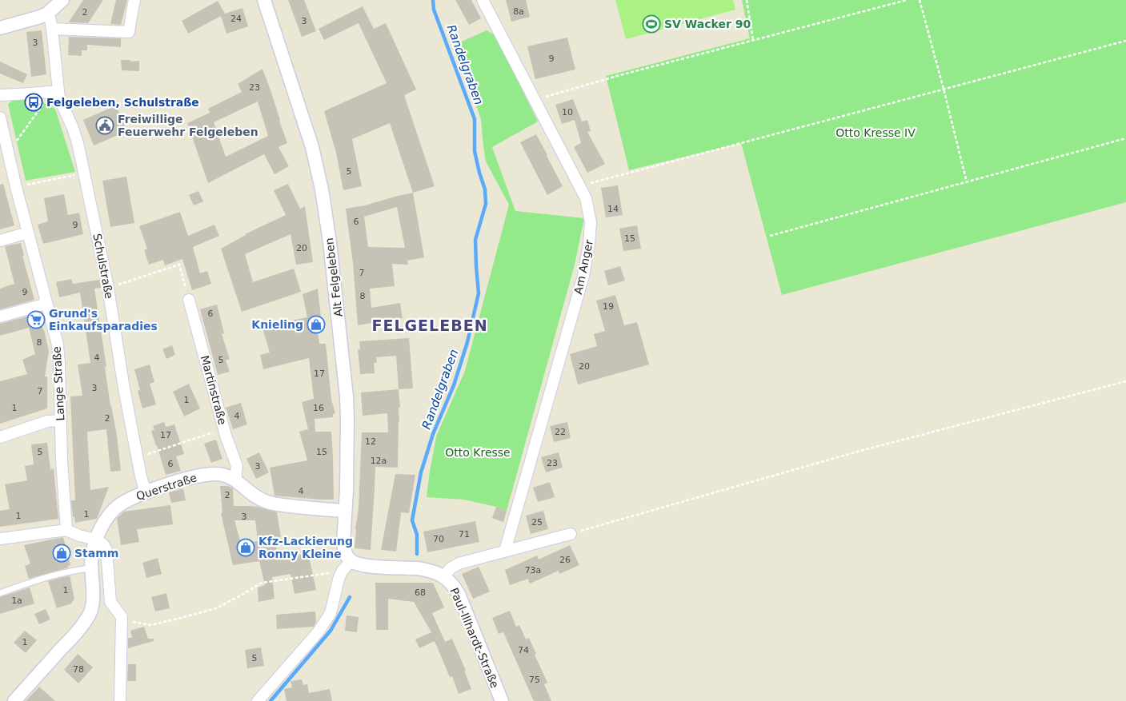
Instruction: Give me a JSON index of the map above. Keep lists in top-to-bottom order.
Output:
{
  "streets": {
    "street": [
      "Schulstraße",
      "Am Anger",
      "Alt Felgeleben",
      "Lange Straße",
      "Martinstraße",
      "Querstraße",
      "Paul-Illhardt-Straße"
    ]
  },
  "crossings": [
    ["Schulstraße", "Querstraße"],
    ["Alt Felgeleben", "Querstraße"],
    ["Alt Felgeleben", "Paul-Illhardt-Straße"],
    ["Martinstraße", "Querstraße"]
  ],
  "districts": ["FELGELEBEN"],
  "water": ["Randelgraben"],
  "parks": ["Otto Kresse IV", "Otto Kresse"],
  "places": {
    "sports": ["SV Wacker 90"],
    "bus stop": ["Felgeleben, Schulstraße"],
    "public building": ["Freiwillige Feuerwehr Felgeleben"],
    "supermarket": ["Grund's Einkaufsparadies"],
    "shop": ["Knieling", "Kfz-Lackierung Ronny Kleine", "Stamm"]
  },
  "house_numbers": [
    "8a",
    "2",
    "24",
    "3",
    "3",
    "9",
    "23",
    "10",
    "5",
    "14",
    "6",
    "9",
    "15",
    "20",
    "7",
    "9",
    "8",
    "19",
    "6",
    "8",
    "4",
    "5",
    "20",
    "17",
    "3",
    "7",
    "1",
    "1",
    "16",
    "4",
    "2",
    "22",
    "17",
    "12",
    "5",
    "15",
    "12a",
    "23",
    "6",
    "3",
    "4",
    "2",
    "1",
    "1",
    "3",
    "25",
    "71",
    "70",
    "26",
    "73a",
    "1",
    "68",
    "1a",
    "1",
    "74",
    "5",
    "78",
    "75"
  ]
}
